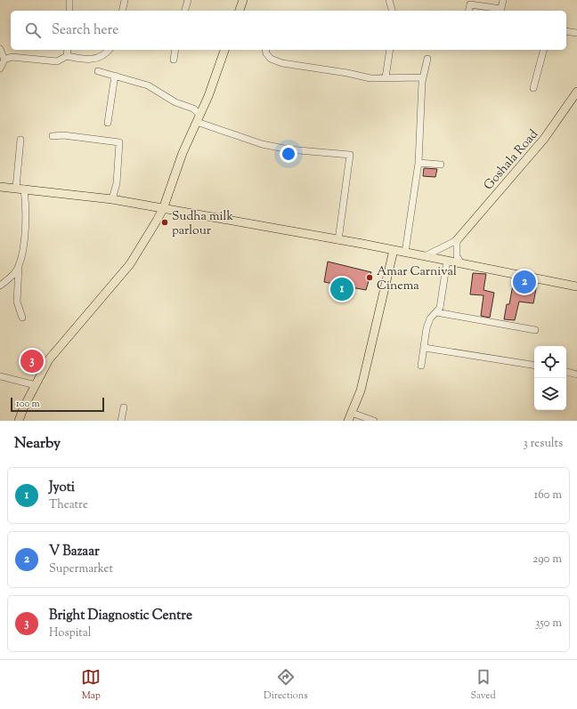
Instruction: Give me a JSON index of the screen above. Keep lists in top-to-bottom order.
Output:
{
  "streets": {
    "main road": ["Goshala Road"]
  },
  "places": ["Sudha milk parlour", "Amar Carnival Cinema"],
  "scale_bar": "100 m",
  "page": {
    "search": "Search here",
    "pins": ["2", "1", "3"],
    "scale": "100 m",
    "heading": ["Nearby", "3 results"],
    "list": [
      {
        "mark": "1",
        "name": "Jyoti",
        "note": "Theatre",
        "value": "160 m"
      },
      {
        "mark": "2",
        "name": "V Bazaar",
        "note": "Supermarket",
        "value": "290 m"
      },
      {
        "mark": "3",
        "name": "Bright Diagnostic Centre",
        "note": "Hospital",
        "value": "350 m"
      }
    ],
    "nav": ["Map", "Directions", "Saved"]
  }
}
